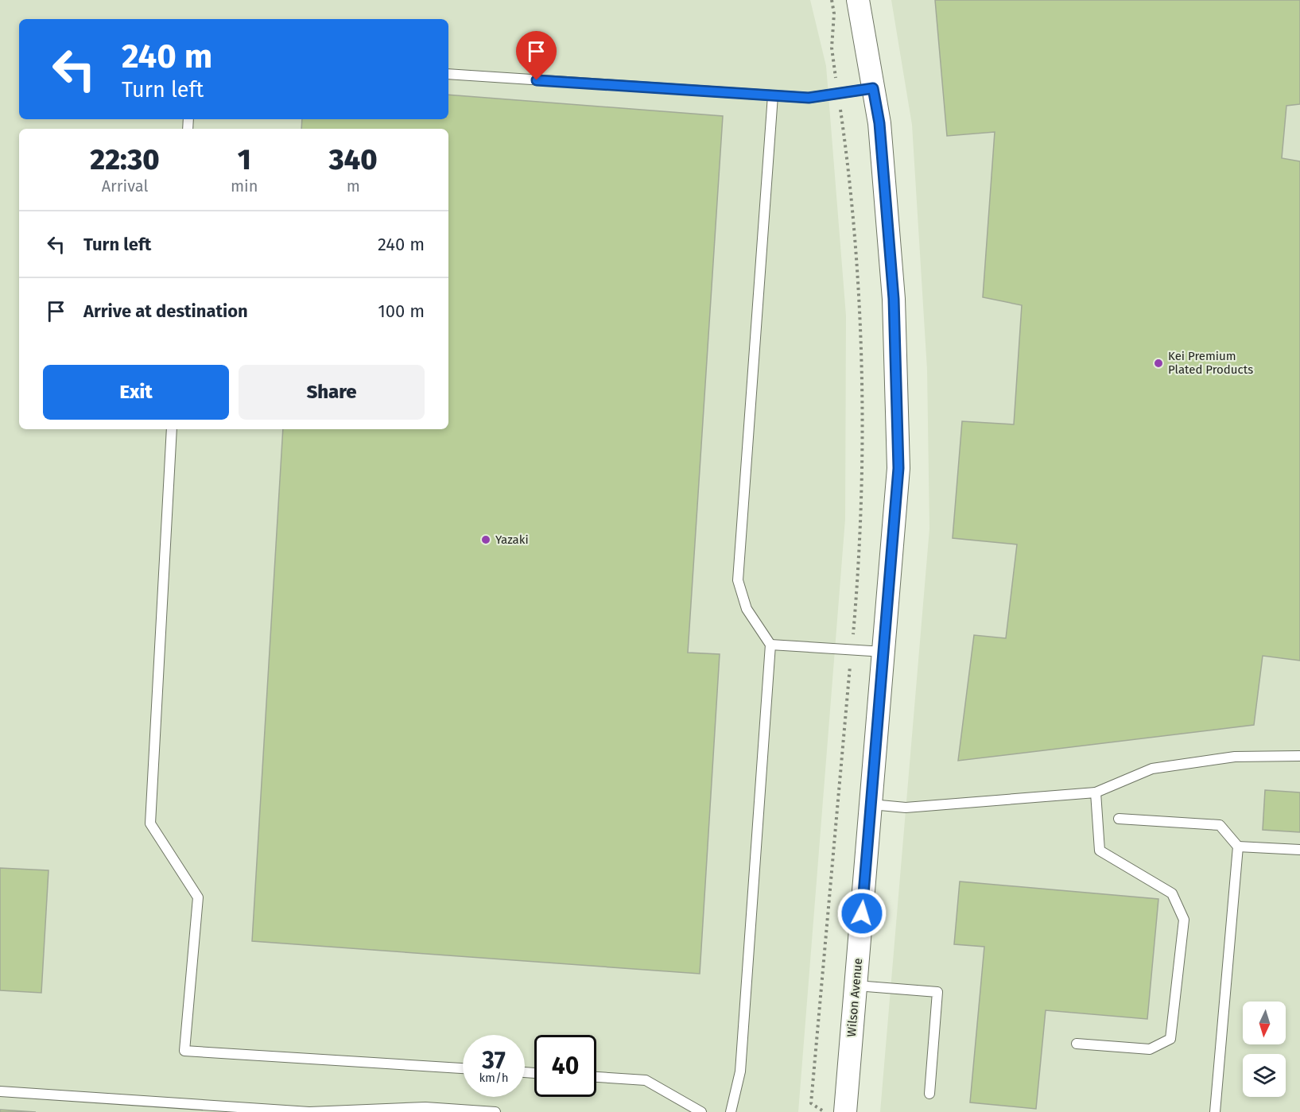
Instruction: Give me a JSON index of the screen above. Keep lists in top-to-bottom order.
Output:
{
  "streets": {
    "street": ["Wilson Avenue"]
  },
  "places": ["Kei Premium Plated Products", "Yazaki"],
  "north": "bottom",
  "page": {
    "turn": ["240 m", "Turn left"],
    "eta": [
      "22:30",
      "Arrival",
      "1",
      "min",
      "340",
      "m"
    ],
    "list": [
      {
        "name": "Turn left",
        "value": "240 m"
      },
      {
        "name": "Arrive at destination",
        "value": "100 m"
      }
    ],
    "buttons": ["Exit", "Share"],
    "speed": "37 km/h",
    "limit": "40"
  }
}
